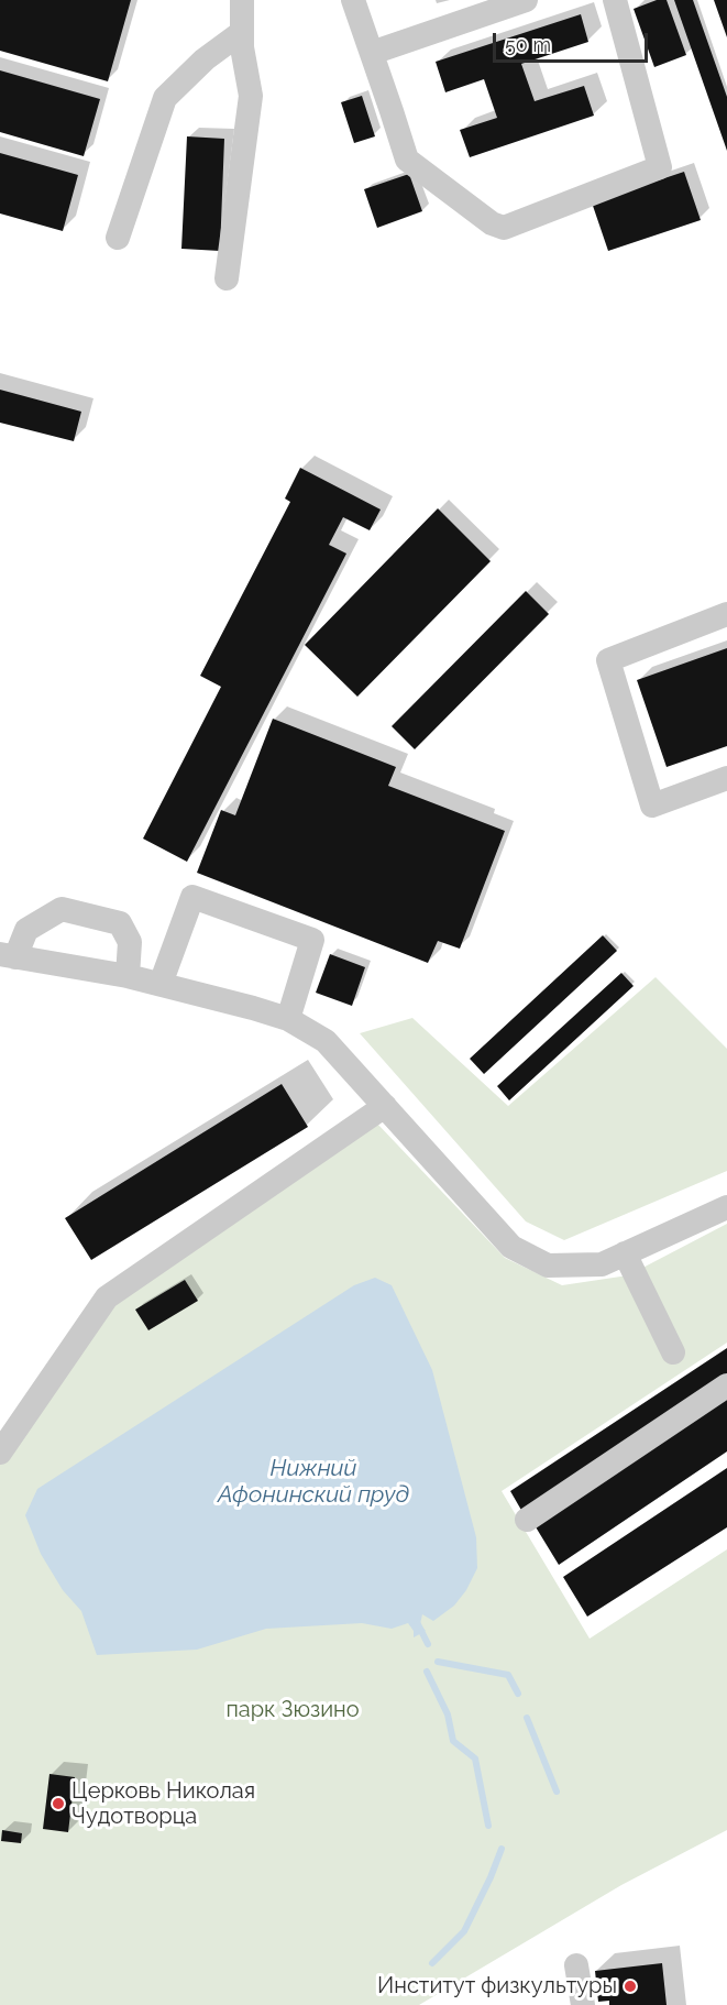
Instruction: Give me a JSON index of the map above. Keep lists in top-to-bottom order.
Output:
{
  "water": ["Нижний Афонинский пруд"],
  "parks": ["парк Зюзино"],
  "places": ["Церковь Николая Чудотворца", "Институт физкультуры"],
  "scale_bar": "50 m"
}
